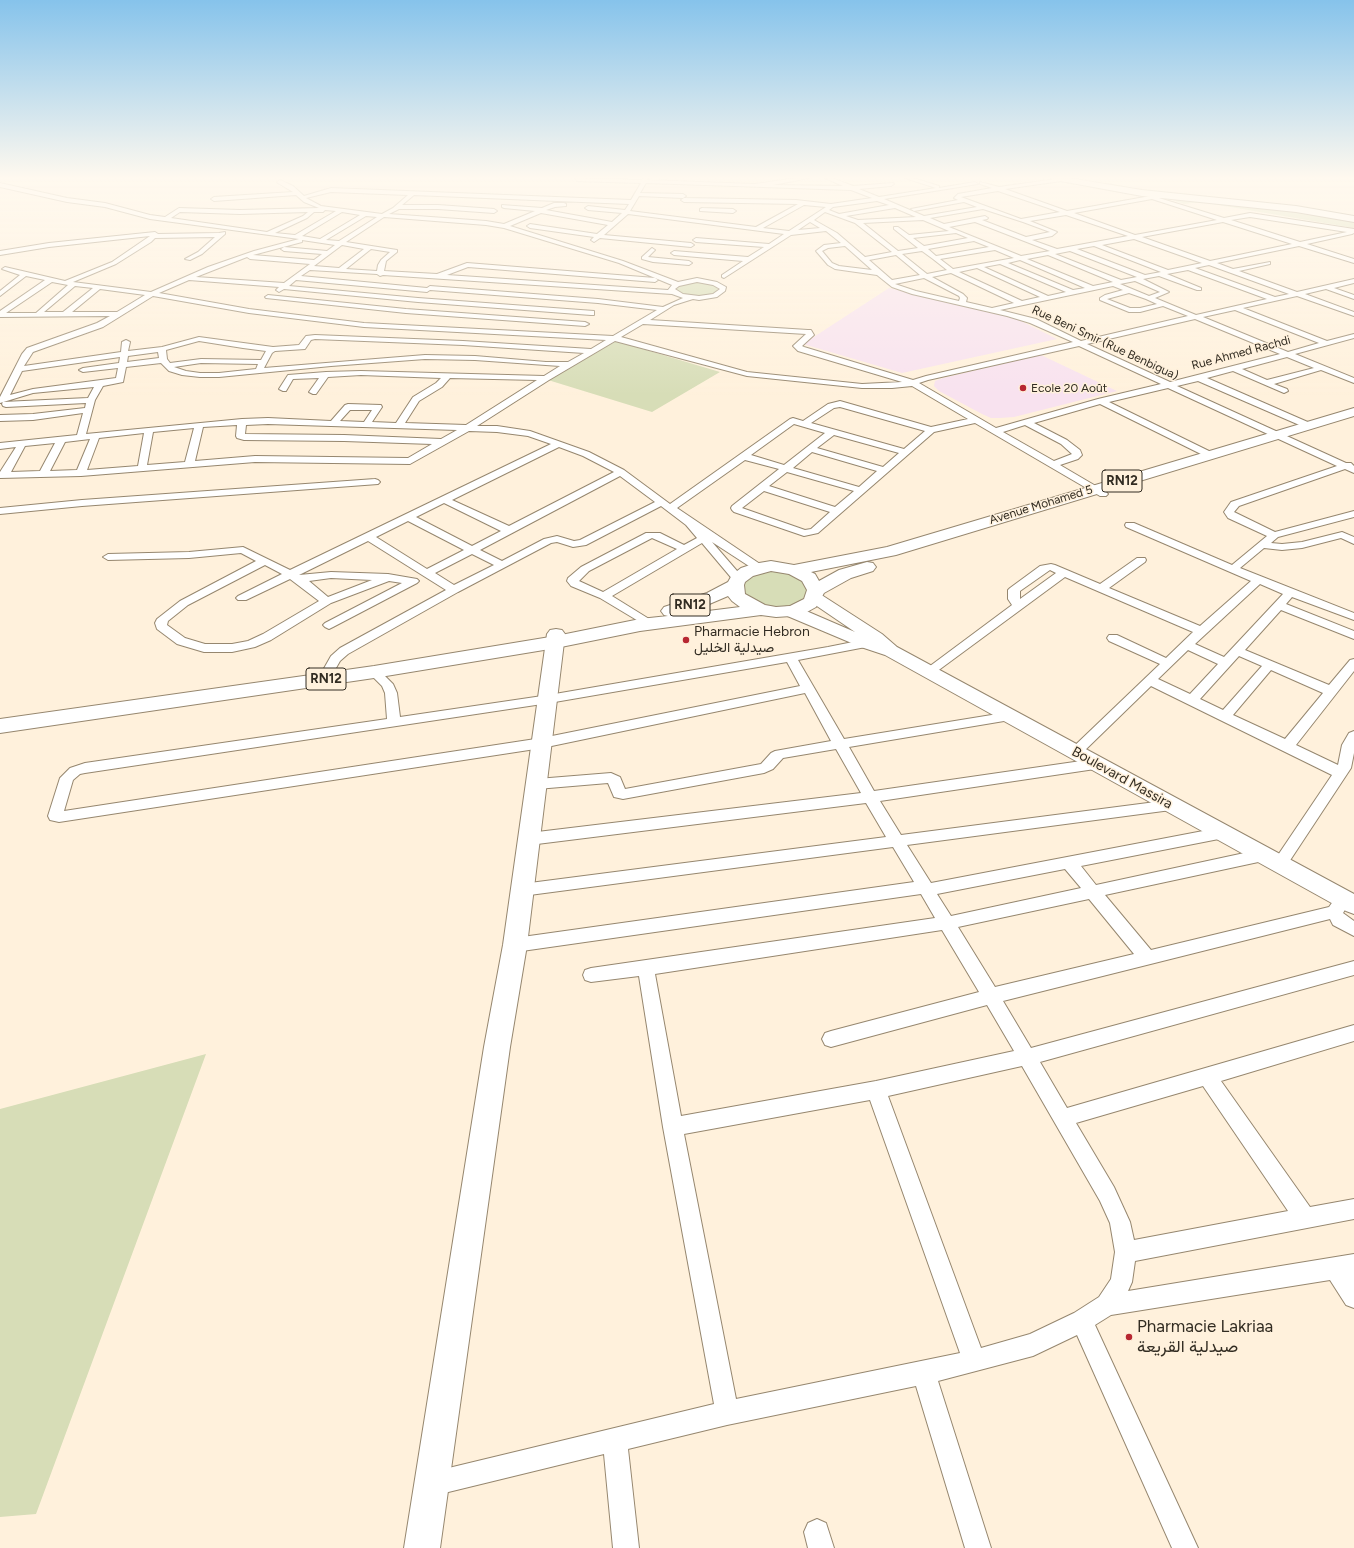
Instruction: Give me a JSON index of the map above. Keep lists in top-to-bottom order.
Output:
{
  "streets": {
    "main road": ["RN12", "Avenue Mohamed 5"],
    "street": ["Rue Beni Smir (Rue Benbigua)", "Rue Ahmed Rachdi", "Boulevard Massira"]
  },
  "crossings": [
    ["Rue Beni Smir (Rue Benbigua)", "Rue Ahmed Rachdi"],
    ["Rue Beni Smir (Rue Benbigua)", "Avenue Mohamed 5"],
    ["RN12", "Avenue Mohamed 5"]
  ],
  "places": ["Ecole 20 Août", "Pharmacie Hebron صيدلية الخليل", "Pharmacie Lakriaa صيدلية القريعة"]
}
